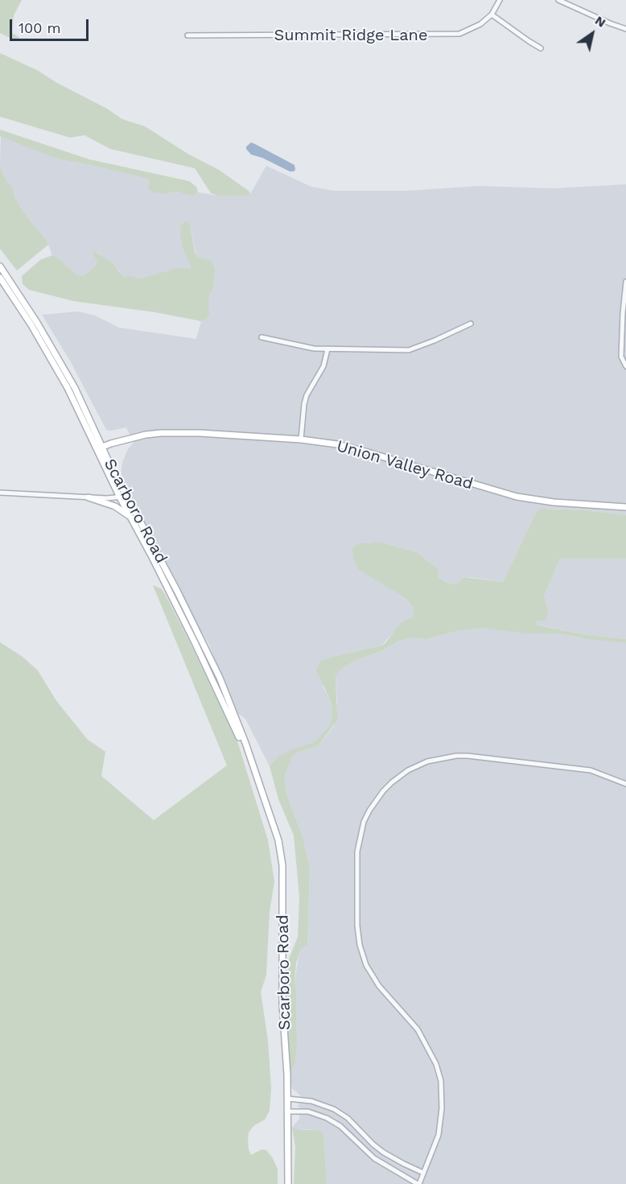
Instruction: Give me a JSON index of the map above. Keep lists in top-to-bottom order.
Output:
{
  "streets": {
    "main road": ["Union Valley Road", "Scarboro Road"],
    "street": ["Summit Ridge Lane"]
  },
  "crossings": [
    ["Union Valley Road", "Scarboro Road"]
  ],
  "scale_bar": "100 m",
  "north": "top right"
}
